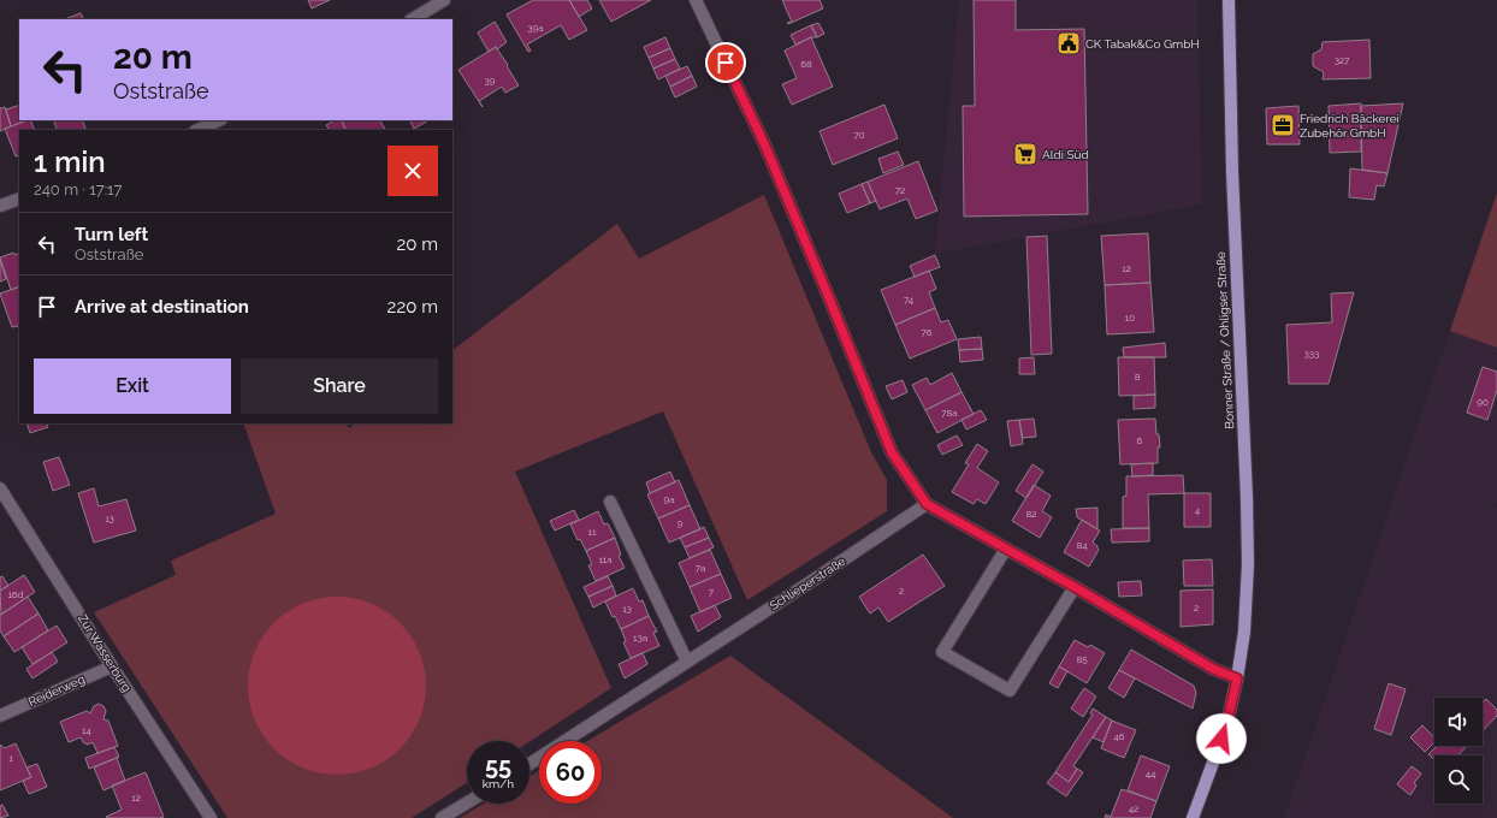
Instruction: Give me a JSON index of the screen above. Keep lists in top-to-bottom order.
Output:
{
  "streets": {
    "main road": ["Bonner Straße / Ohligser Straße"],
    "street": ["Schlieperstraße", "Zur Wasserburg", "Reiderweg"]
  },
  "crossings": [
    ["Zur Wasserburg", "Reiderweg"]
  ],
  "places": {
    "public building": ["CK Tabak&Co GmbH"],
    "office": ["Friedrich Bäckerei Zubehör GmbH"],
    "supermarket": ["Aldi Süd"]
  },
  "house_numbers": [
    "39a",
    "327",
    "68",
    "39",
    "70",
    "72",
    "12",
    "74",
    "10",
    "76",
    "333",
    "8",
    "90",
    "78a",
    "6",
    "9a",
    "4",
    "82",
    "13",
    "9",
    "11",
    "84",
    "11a",
    "7a",
    "2",
    "7",
    "16d",
    "2",
    "13",
    "13a",
    "85",
    "14",
    "46",
    "1",
    "44",
    "12",
    "42"
  ],
  "page": {
    "turn": ["20 m", "Oststraße"],
    "heading": ["1 min", "240 m · 17:17"],
    "list": [
      {
        "name": "Turn left",
        "note": "Oststraße",
        "value": "20 m"
      },
      {
        "name": "Arrive at destination",
        "value": "220 m"
      }
    ],
    "buttons": ["Exit", "Share"],
    "speed": "55 km/h",
    "limit": "60"
  }
}
